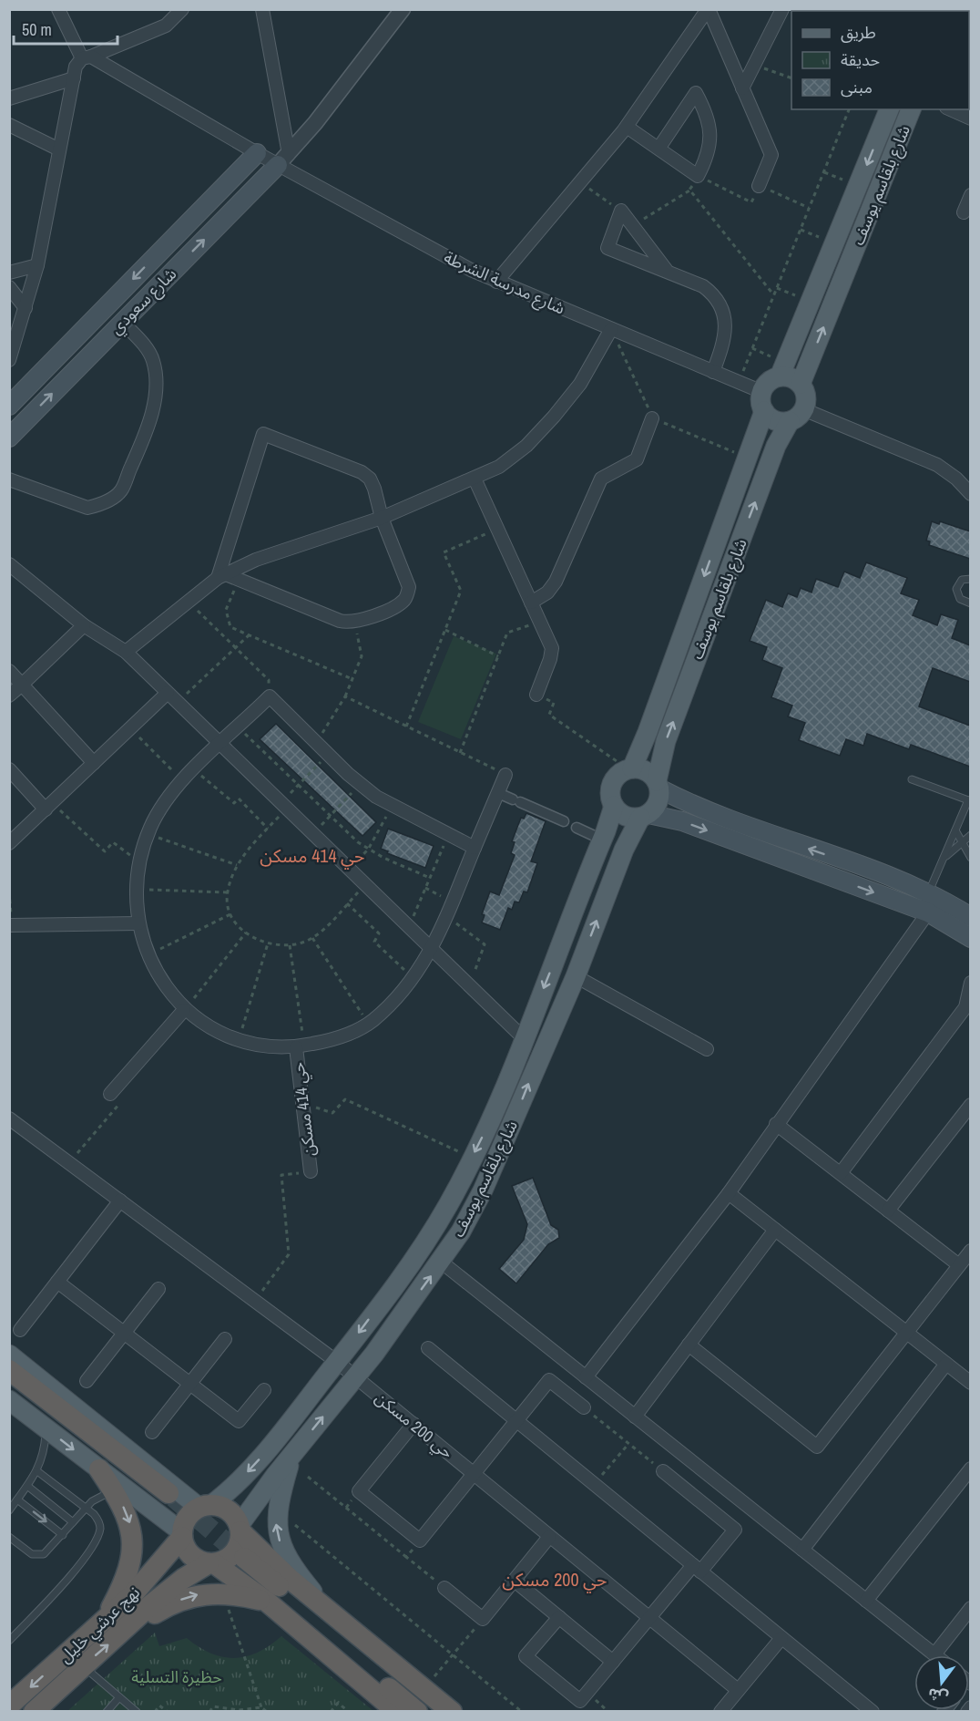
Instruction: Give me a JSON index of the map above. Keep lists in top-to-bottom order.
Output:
{
  "streets": {
    "highway": ["نهج عرشي خليل"],
    "main road": ["شارع بلقاسم يوسف", "شارع سعودي"],
    "street": ["شارع مدرسة الشرطة", "حي 414 مسكن", "حي 200 مسكن"]
  },
  "crossings": [
    ["شارع بلقاسم يوسف", "شارع مدرسة الشرطة"],
    ["شارع بلقاسم يوسف", "حي 200 مسكن"],
    ["شارع بلقاسم يوسف", "نهج عرشي خليل"],
    ["شارع مدرسة الشرطة", "شارع سعودي"]
  ],
  "districts": ["حي 414 مسكن", "حي 200 مسكن"],
  "parks": ["حظيرة التسلية"],
  "legend": ["طريق", "حديقة", "مبنى"],
  "scale_bar": "50 m",
  "north": "bottom"
}
